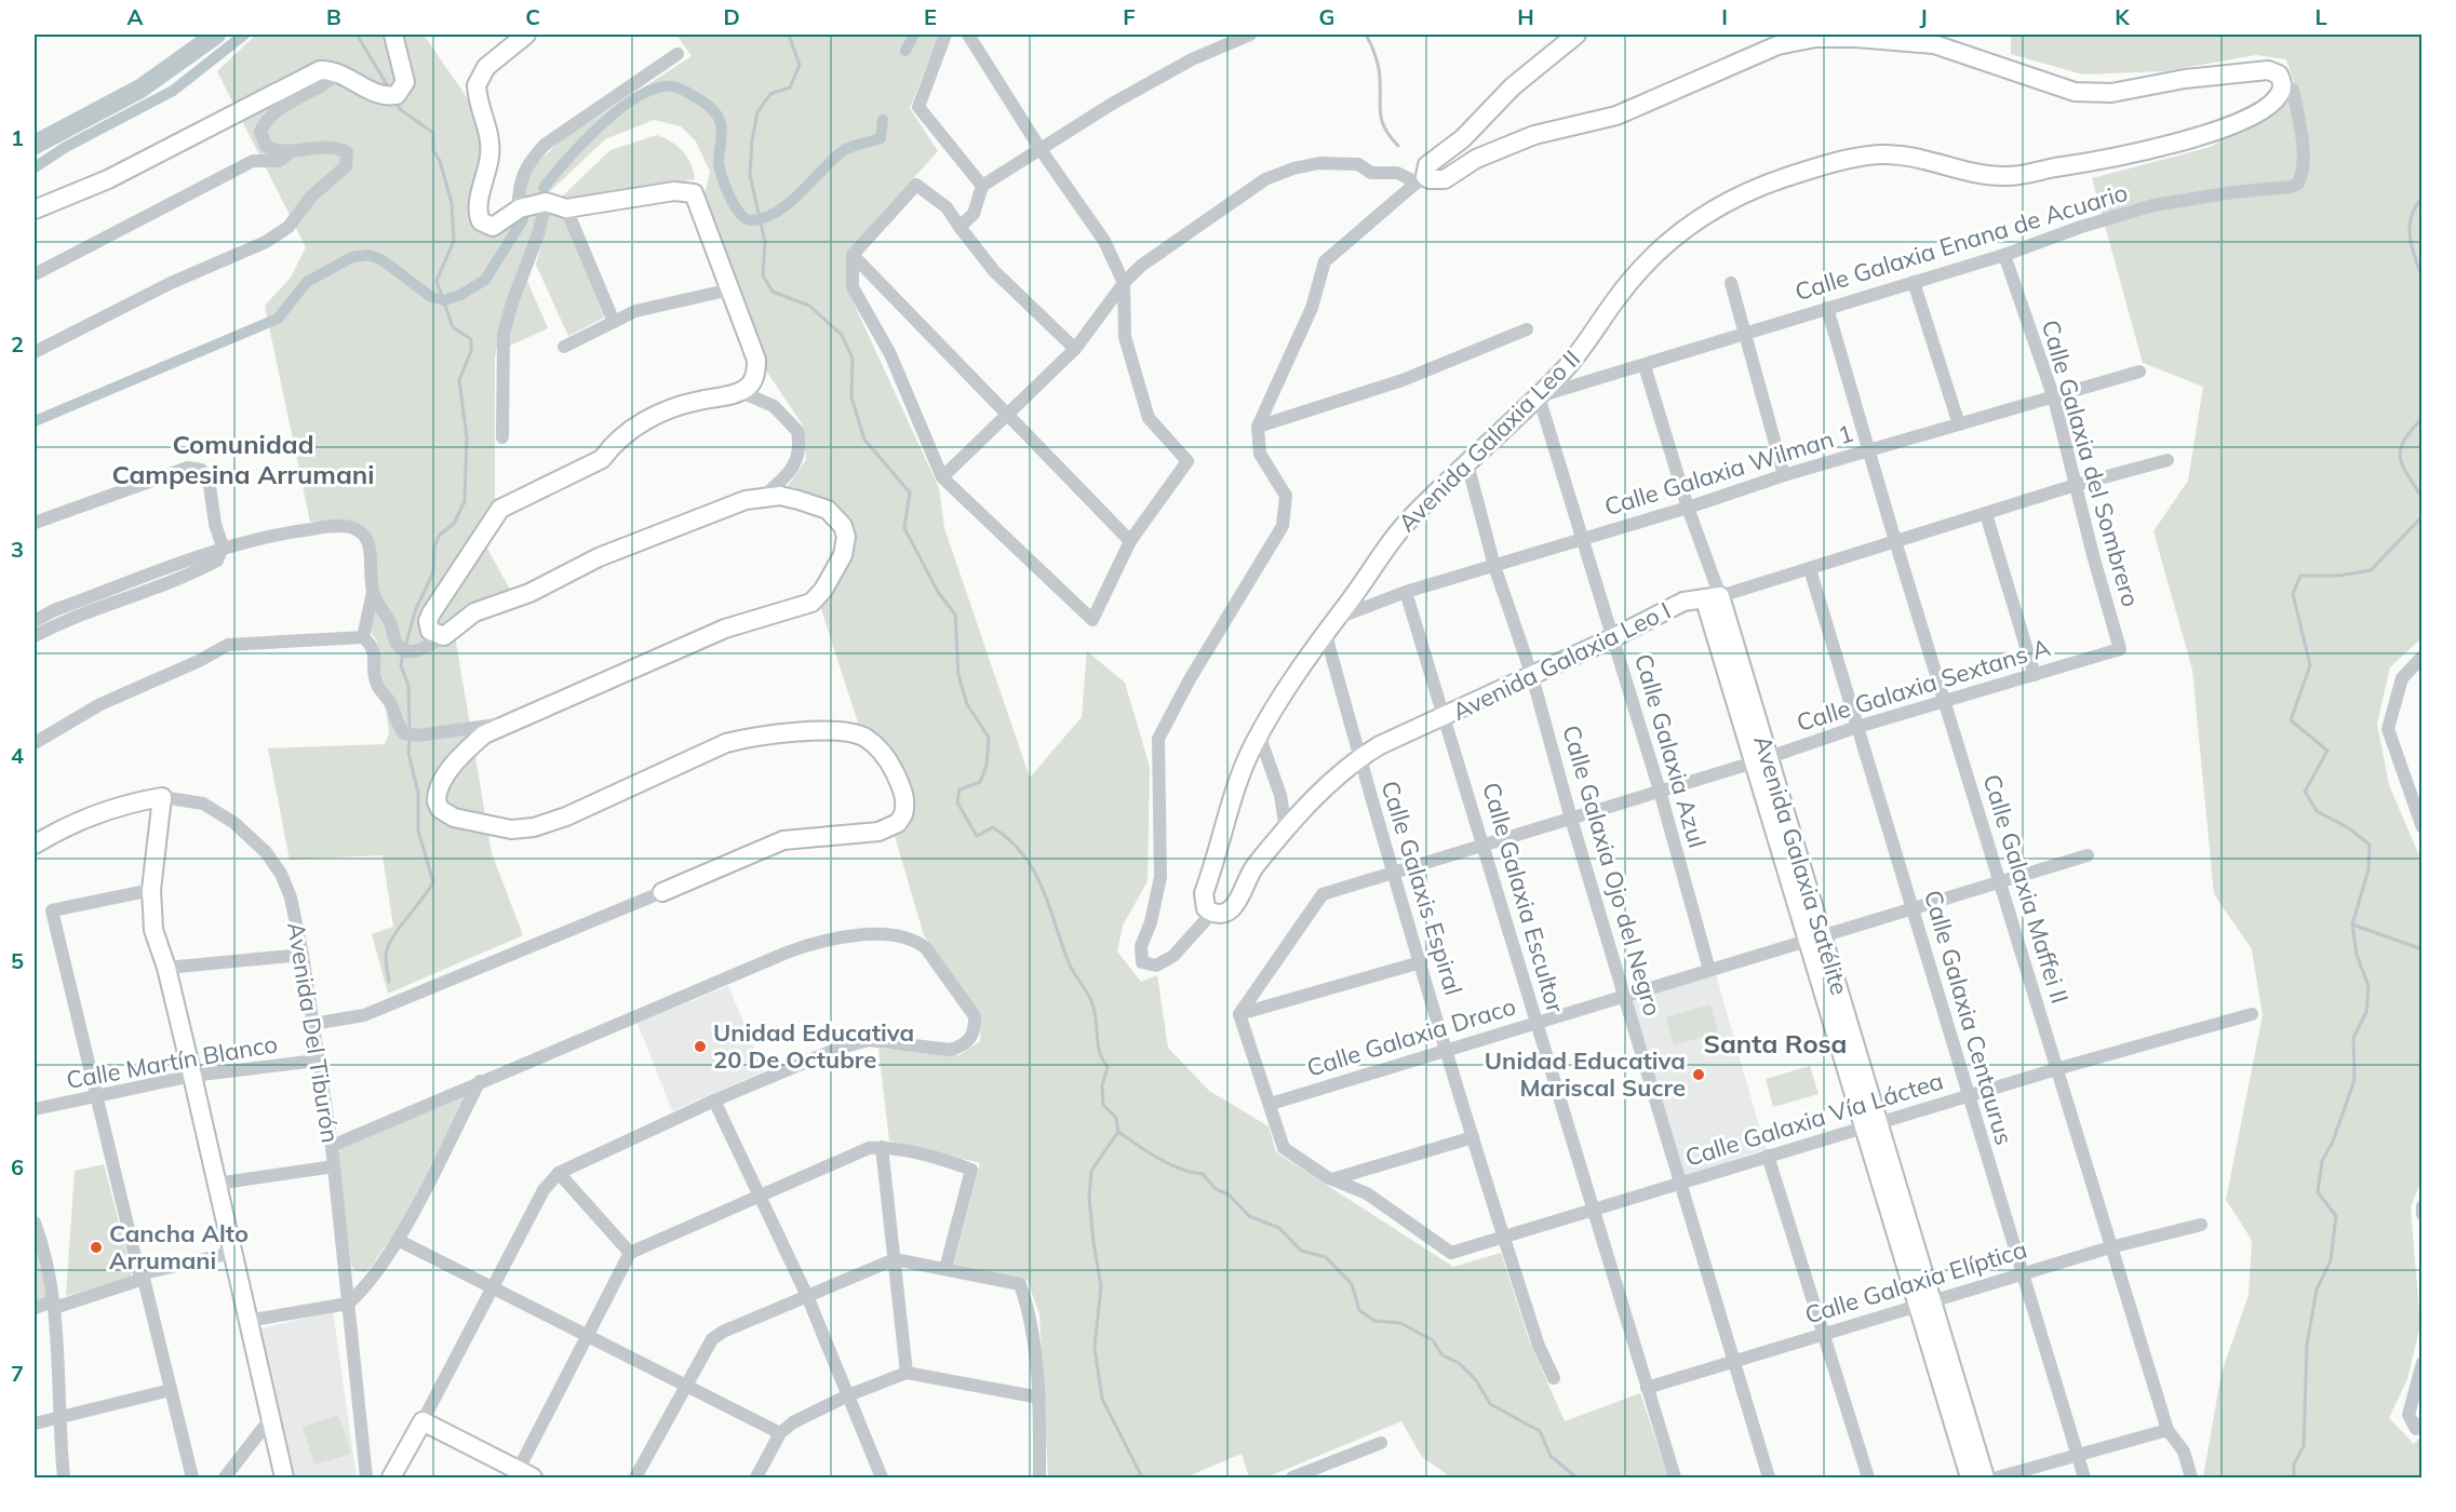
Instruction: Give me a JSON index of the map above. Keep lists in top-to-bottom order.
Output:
{
  "streets": {
    "street": [
      "Calle Galaxia Enana de Acuario",
      "Avenida Galaxia Leo II",
      "Calle Galaxia del Sombrero",
      "Calle Galaxia Wilman 1",
      "Avenida Galaxia Leo I",
      "Calle Galaxia Sextans A",
      "Calle Galaxia Azul",
      "Avenida Galaxia Satélite",
      "Calle Galaxia Ojo del Negro",
      "Calle Galaxis Espiral",
      "Calle Galaxia Maffei II",
      "Calle Galaxia Escultor",
      "Calle Galaxia Centaurus",
      "Avenida Del Tiburón",
      "Calle Galaxia Draco",
      "Calle Martín Blanco",
      "Calle Galaxia Vía Láctea",
      "Calle Galaxia Elíptica"
    ]
  },
  "crossings": [
    ["Calle Galaxia Enana de Acuario", "Avenida Galaxia Leo II"],
    ["Calle Galaxia Enana de Acuario", "Calle Galaxia del Sombrero"],
    ["Calle Galaxia Enana de Acuario", "Calle Galaxia Azul"],
    ["Calle Galaxia Enana de Acuario", "Avenida Galaxia Satélite"],
    ["Calle Galaxia Enana de Acuario", "Calle Galaxia Maffei II"],
    ["Avenida Galaxia Leo II", "Calle Galaxia Wilman 1"],
    ["Avenida Galaxia Leo II", "Avenida Galaxia Leo I"],
    ["Avenida Galaxia Leo II", "Calle Galaxia Azul"],
    ["Avenida Galaxia Leo II", "Calle Galaxia Ojo del Negro"],
    ["Avenida Galaxia Leo II", "Calle Galaxis Espiral"],
    ["Calle Galaxia del Sombrero", "Calle Galaxia Wilman 1"],
    ["Calle Galaxia del Sombrero", "Avenida Galaxia Leo I"],
    ["Calle Galaxia del Sombrero", "Calle Galaxia Sextans A"],
    ["Calle Galaxia Wilman 1", "Calle Galaxia Azul"],
    ["Calle Galaxia Wilman 1", "Avenida Galaxia Satélite"],
    ["Calle Galaxia Wilman 1", "Calle Galaxia Ojo del Negro"],
    ["Calle Galaxia Wilman 1", "Calle Galaxis Espiral"],
    ["Calle Galaxia Wilman 1", "Calle Galaxia Maffei II"],
    ["Calle Galaxia Wilman 1", "Calle Galaxia Escultor"],
    ["Avenida Galaxia Leo I", "Calle Galaxia Azul"],
    ["Avenida Galaxia Leo I", "Avenida Galaxia Satélite"],
    ["Avenida Galaxia Leo I", "Calle Galaxia Ojo del Negro"],
    ["Avenida Galaxia Leo I", "Calle Galaxis Espiral"],
    ["Avenida Galaxia Leo I", "Calle Galaxia Maffei II"],
    ["Avenida Galaxia Leo I", "Calle Galaxia Escultor"],
    ["Avenida Galaxia Leo I", "Calle Galaxia Centaurus"],
    ["Calle Galaxia Sextans A", "Calle Galaxia Azul"],
    ["Calle Galaxia Sextans A", "Avenida Galaxia Satélite"],
    ["Calle Galaxia Sextans A", "Calle Galaxia Ojo del Negro"],
    ["Calle Galaxia Sextans A", "Calle Galaxis Espiral"],
    ["Calle Galaxia Sextans A", "Calle Galaxia Maffei II"],
    ["Calle Galaxia Sextans A", "Calle Galaxia Escultor"],
    ["Calle Galaxia Sextans A", "Calle Galaxia Centaurus"],
    ["Calle Galaxia Azul", "Calle Galaxia Draco"],
    ["Avenida Galaxia Satélite", "Calle Galaxia Draco"],
    ["Avenida Galaxia Satélite", "Calle Galaxia Vía Láctea"],
    ["Avenida Galaxia Satélite", "Calle Galaxia Elíptica"],
    ["Calle Galaxia Ojo del Negro", "Calle Galaxia Draco"],
    ["Calle Galaxia Ojo del Negro", "Calle Galaxia Vía Láctea"],
    ["Calle Galaxia Ojo del Negro", "Calle Galaxia Elíptica"],
    ["Calle Galaxis Espiral", "Calle Galaxia Draco"],
    ["Calle Galaxis Espiral", "Calle Galaxia Vía Láctea"],
    ["Calle Galaxia Maffei II", "Calle Galaxia Draco"],
    ["Calle Galaxia Maffei II", "Calle Galaxia Vía Láctea"],
    ["Calle Galaxia Maffei II", "Calle Galaxia Elíptica"],
    ["Calle Galaxia Escultor", "Calle Galaxia Draco"],
    ["Calle Galaxia Escultor", "Calle Galaxia Vía Láctea"],
    ["Calle Galaxia Escultor", "Calle Galaxia Elíptica"],
    ["Calle Galaxia Centaurus", "Calle Galaxia Draco"],
    ["Calle Galaxia Centaurus", "Calle Galaxia Vía Láctea"],
    ["Calle Galaxia Centaurus", "Calle Galaxia Elíptica"],
    ["Avenida Del Tiburón", "Calle Martín Blanco"]
  ],
  "districts": ["Comunidad Campesina Arrumani", "Santa Rosa"],
  "places": ["Unidad Educativa 20 De Octubre", "Unidad Educativa Mariscal Sucre", "Cancha Alto Arrumani"],
  "grid": {
    "columns": [
      "A",
      "B",
      "C",
      "D",
      "E",
      "F",
      "G",
      "H",
      "I",
      "J",
      "K",
      "L"
    ],
    "rows": [
      "1",
      "2",
      "3",
      "4",
      "5",
      "6",
      "7"
    ]
  }
}
